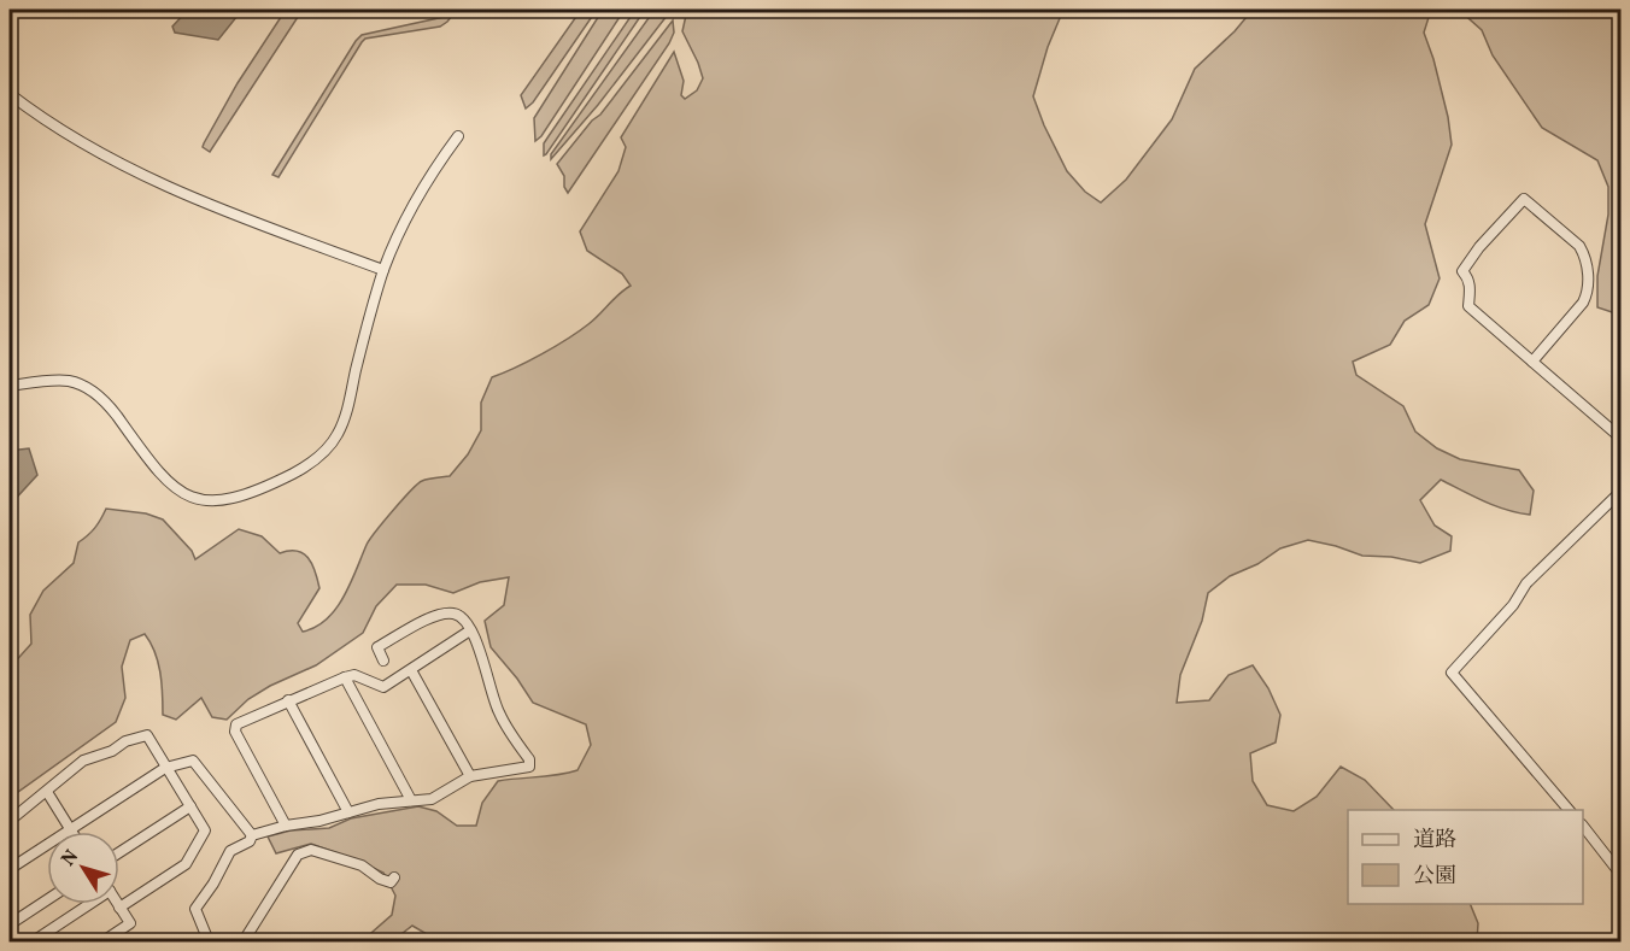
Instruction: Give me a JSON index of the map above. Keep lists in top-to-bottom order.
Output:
{
  "legend": ["道路", "公園"],
  "north": "top left"
}
